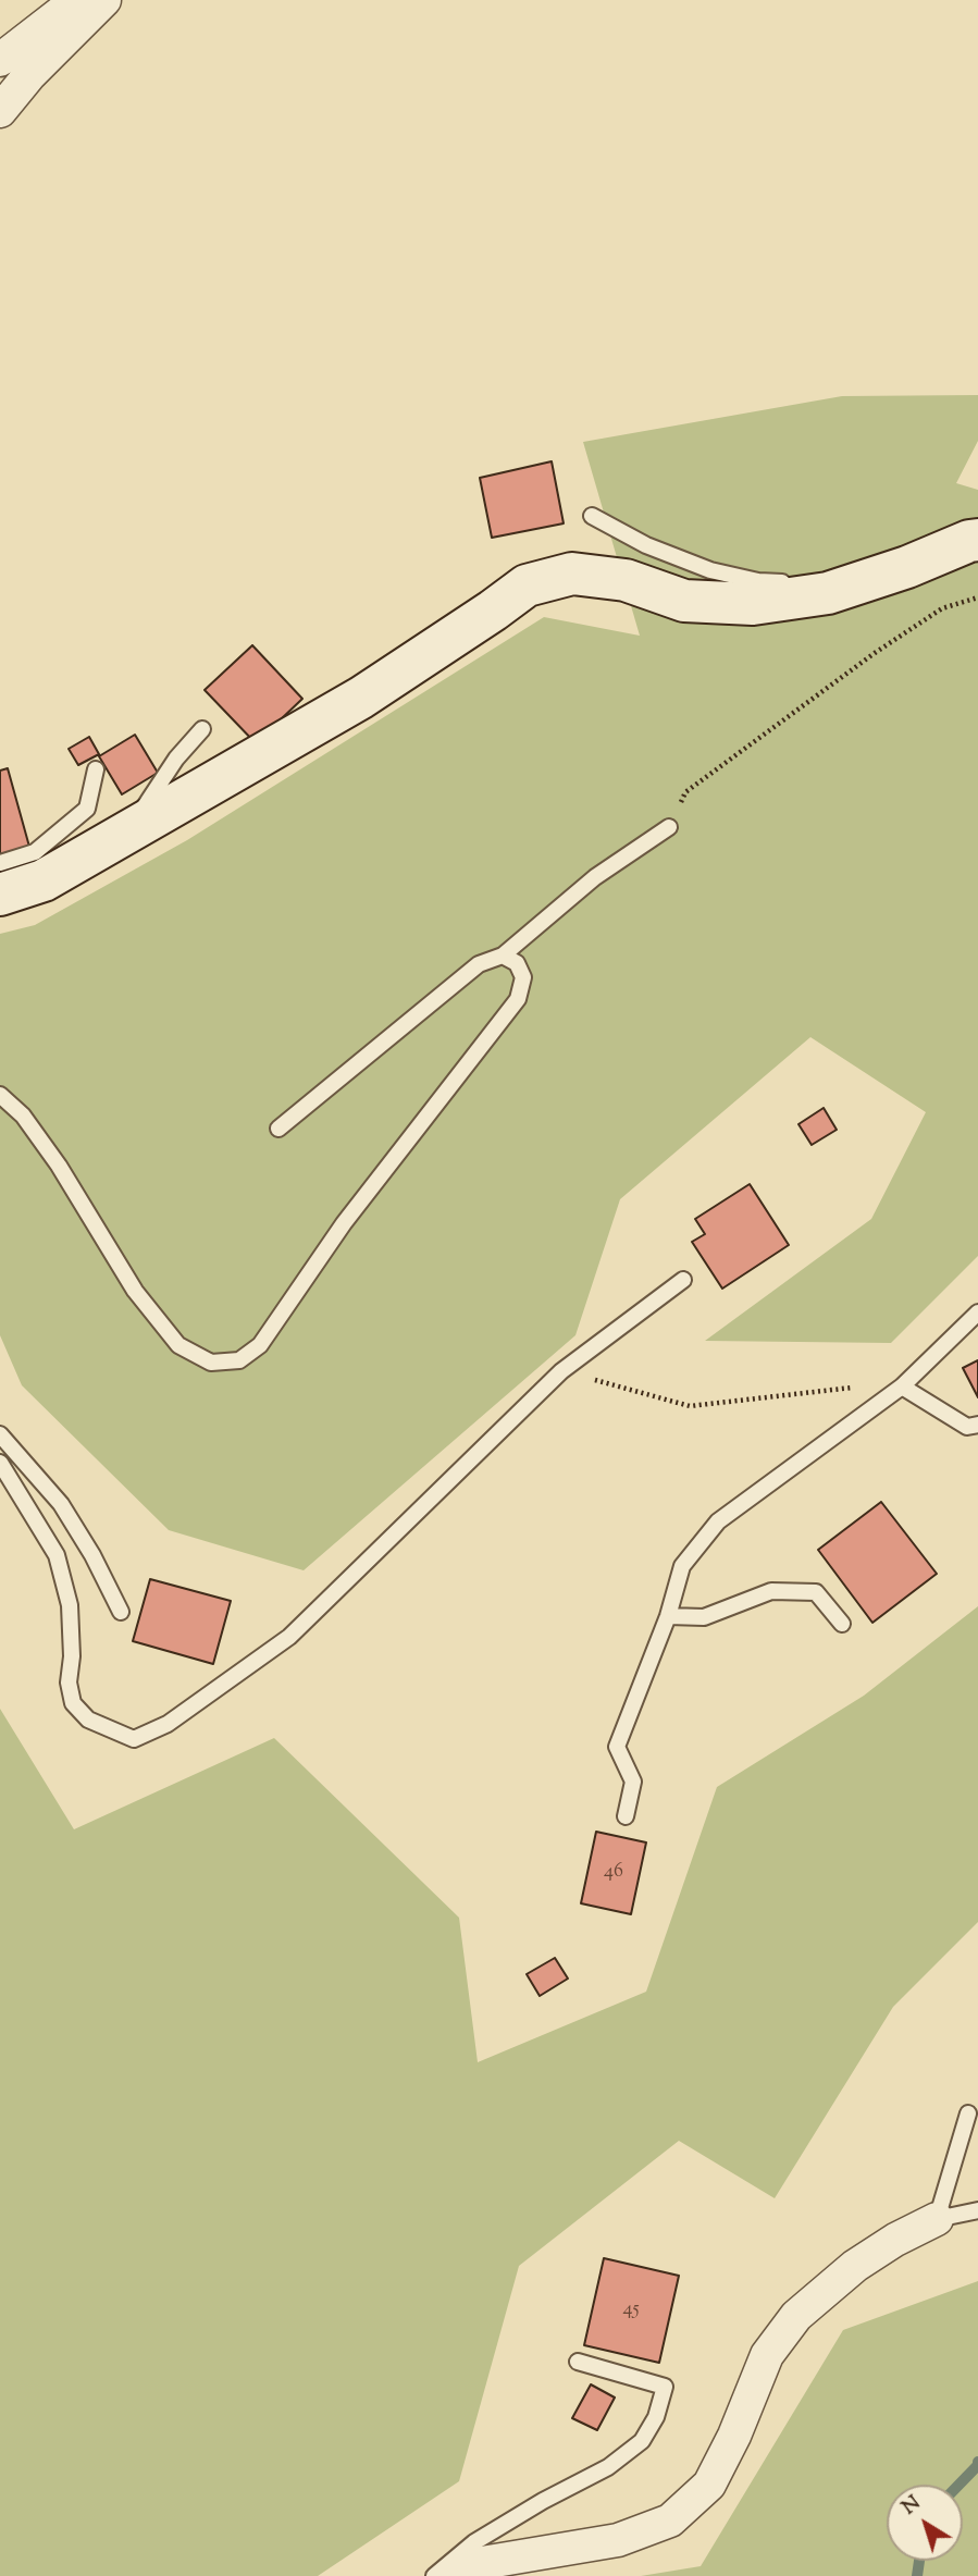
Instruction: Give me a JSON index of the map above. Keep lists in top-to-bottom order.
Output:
{
  "house_numbers": ["46", "45"],
  "north": "top left"
}
